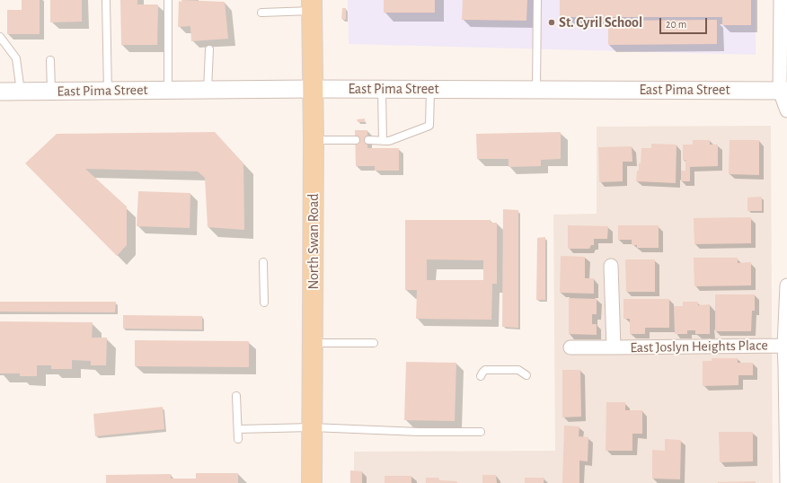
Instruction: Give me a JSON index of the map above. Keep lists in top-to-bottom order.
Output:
{
  "streets": {
    "main road": ["North Swan Road"],
    "street": ["East Pima Street", "East Joslyn Heights Place"]
  },
  "crossings": [
    ["East Pima Street", "North Swan Road"]
  ],
  "places": ["St. Cyril School"],
  "scale_bar": "20 m"
}
